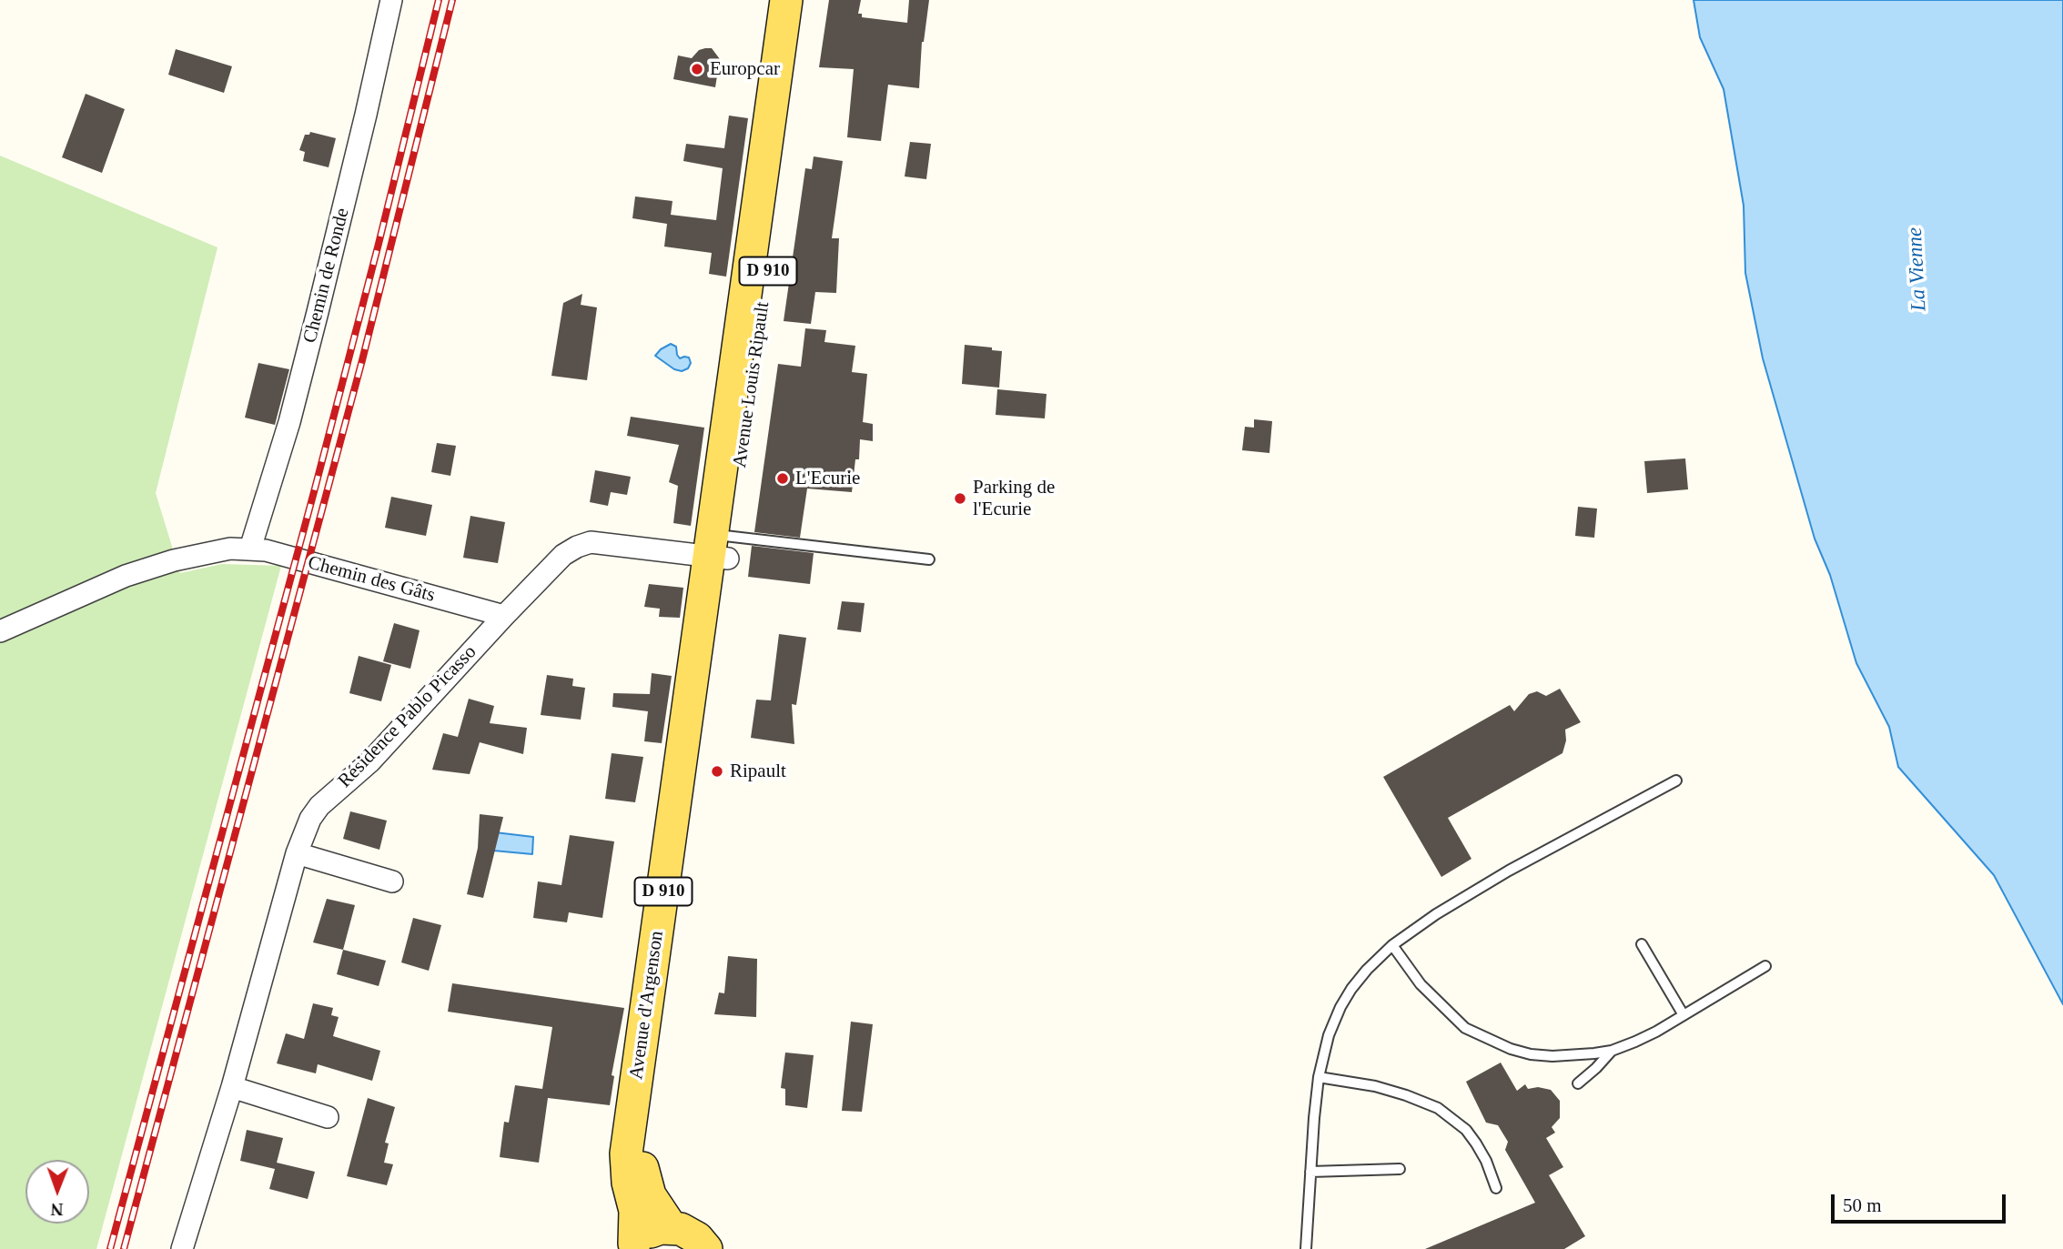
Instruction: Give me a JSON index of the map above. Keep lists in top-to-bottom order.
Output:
{
  "streets": {
    "main road": ["D 910", "Avenue Louis Ripault", "Avenue d'Argenson"],
    "street": ["Chemin de Ronde", "Chemin des Gâts", "Résidence Pablo Picasso"]
  },
  "crossings": [
    ["Chemin de Ronde", "Chemin des Gâts"],
    ["Avenue Louis Ripault", "Avenue d'Argenson"],
    ["Chemin des Gâts", "Résidence Pablo Picasso"]
  ],
  "water": ["La Vienne"],
  "places": [
    "Europcar",
    "L'Ecurie",
    "Parking de l'Ecurie",
    "Ripault"
  ],
  "scale_bar": "50 m",
  "north": "bottom"
}
